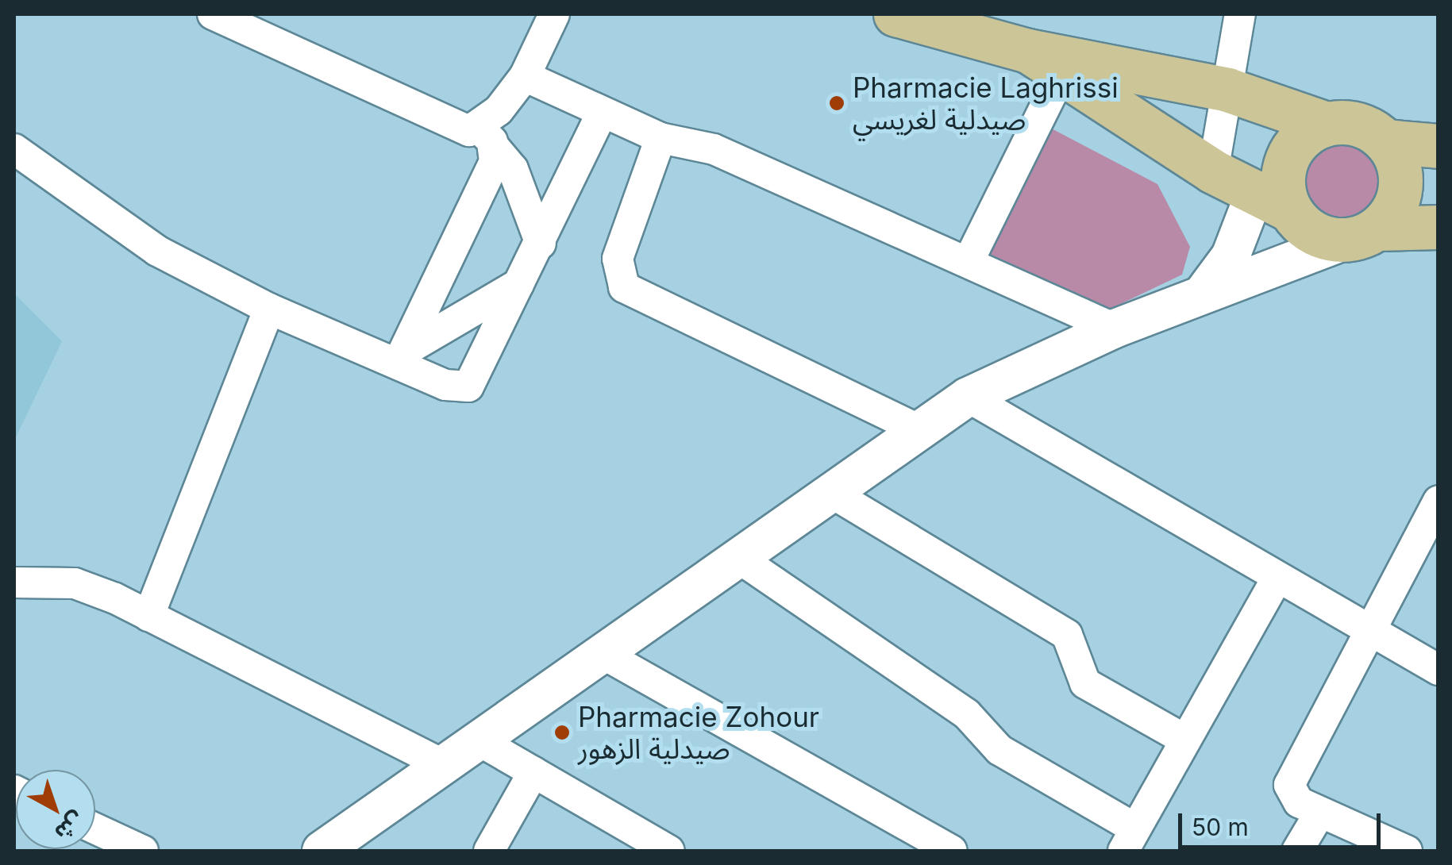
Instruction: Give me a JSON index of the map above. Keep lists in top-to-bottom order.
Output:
{
  "places": ["Pharmacie Laghrissi صيدلية لغريسي", "Pharmacie Zohour صيدلية الزهور"],
  "scale_bar": "50 m",
  "north": "bottom right"
}
